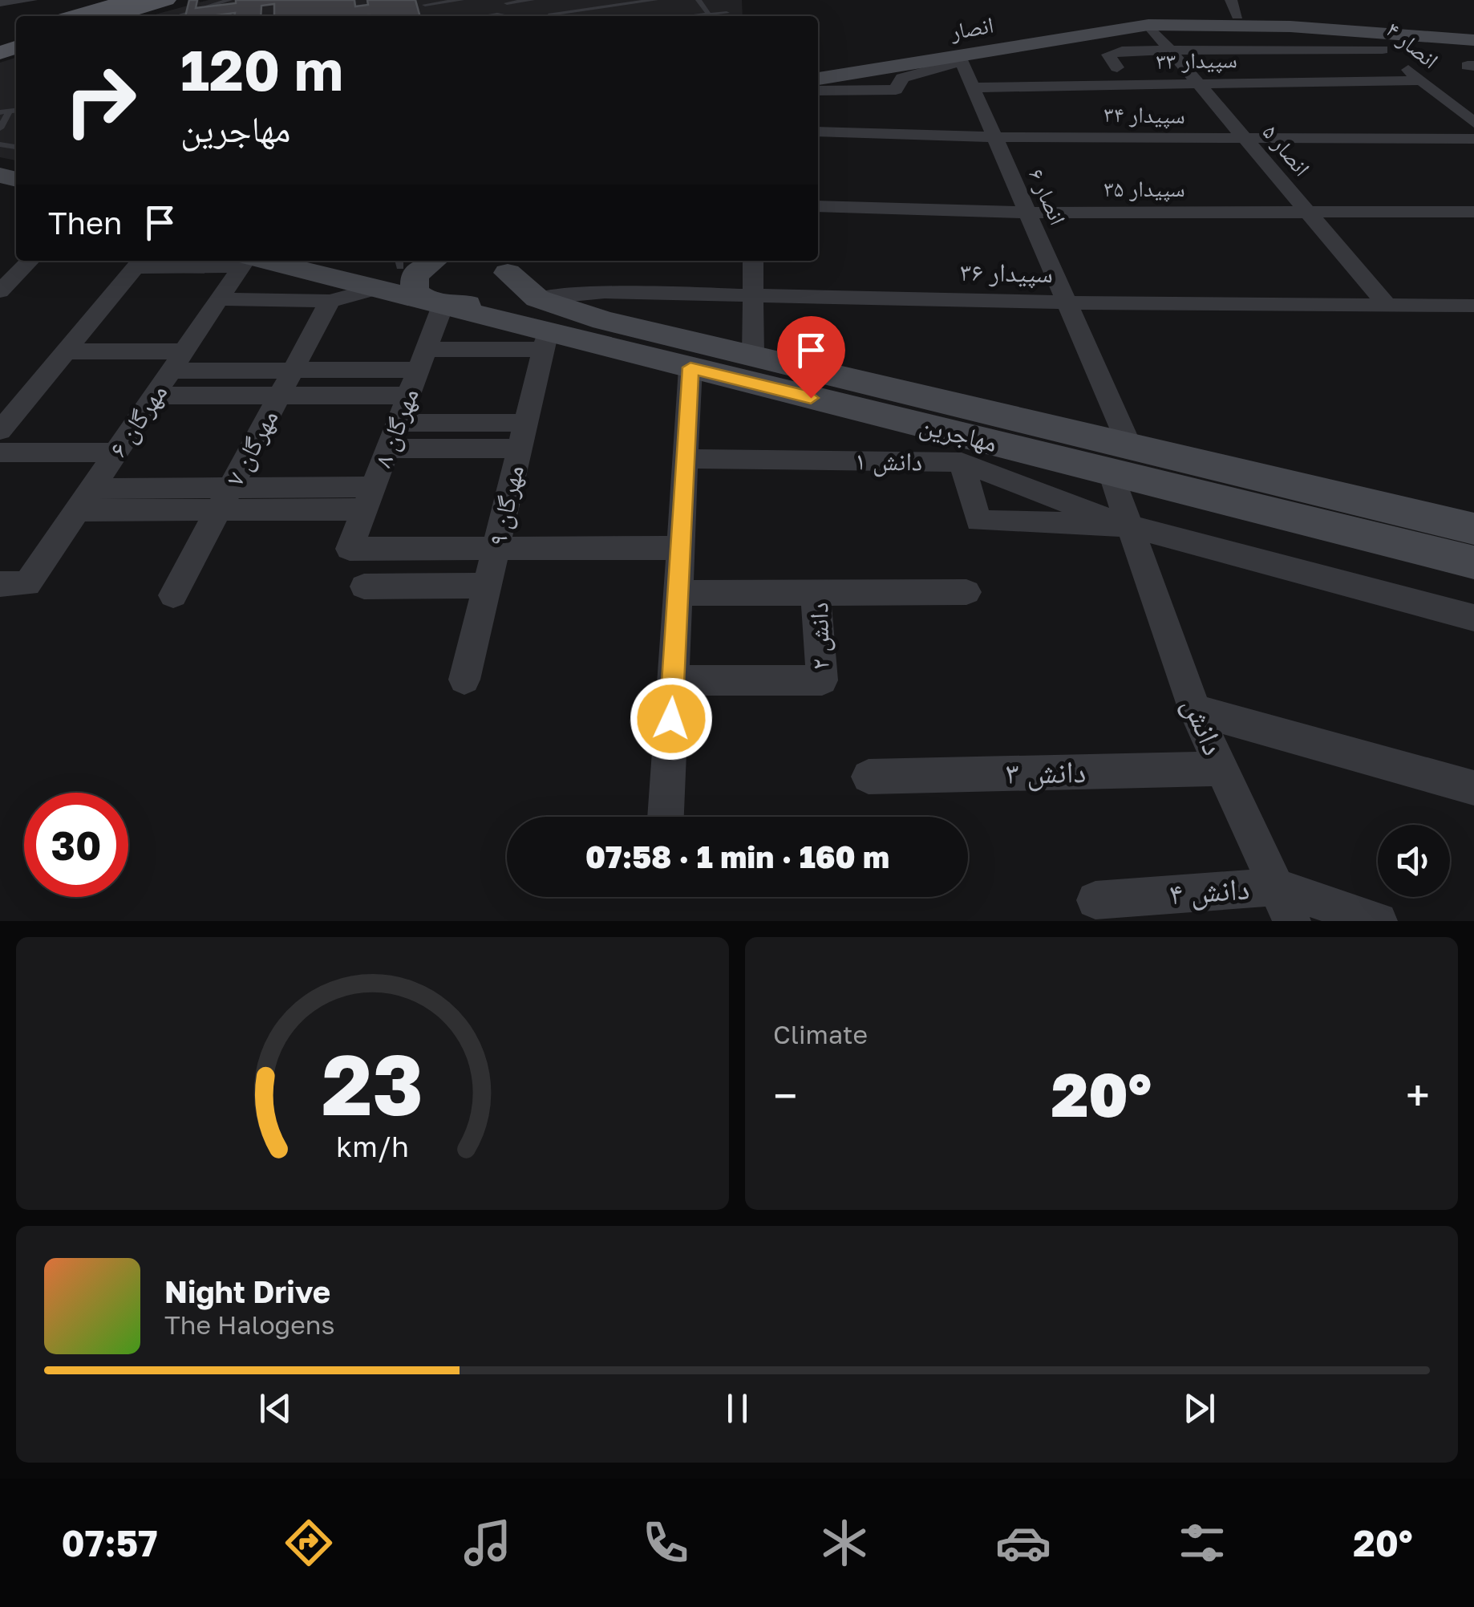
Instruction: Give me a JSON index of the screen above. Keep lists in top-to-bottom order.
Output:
{
  "streets": {
    "main road": ["انصار", "مهاجرین"],
    "street": [
      "انصار ۴",
      "سپیدار ۳۳",
      "سپیدار ۳۴",
      "انصار ۵",
      "سپیدار ۳۵",
      "انصار ۶",
      "سپیدار ۳۶",
      "مهرگان ۶",
      "مهرگان ۸",
      "مهرگان ۷",
      "دانش ۱",
      "مهرگان ۹",
      "دانش ۲",
      "دانش",
      "دانش ۳",
      "دانش ۴"
    ]
  },
  "crossings": [
    ["انصار", "انصار ۴"],
    ["انصار", "انصار ۵"],
    ["انصار", "انصار ۶"],
    ["انصار ۴", "سپیدار ۳۳"],
    ["سپیدار ۳۳", "انصار ۵"],
    ["سپیدار ۳۳", "انصار ۶"],
    ["سپیدار ۳۴", "انصار ۵"],
    ["سپیدار ۳۴", "انصار ۶"],
    ["انصار ۵", "سپیدار ۳۵"],
    ["انصار ۵", "سپیدار ۳۶"],
    ["سپیدار ۳۵", "انصار ۶"],
    ["انصار ۶", "سپیدار ۳۶"],
    ["انصار ۶", "مهاجرین"],
    ["انصار ۶", "دانش"],
    ["سپیدار ۳۶", "مهرگان ۶"],
    ["سپیدار ۳۶", "مهرگان ۸"],
    ["سپیدار ۳۶", "مهاجرین"],
    ["سپیدار ۳۶", "مهرگان ۷"],
    ["سپیدار ۳۶", "مهرگان ۹"],
    ["مهرگان ۸", "مهاجرین"],
    ["مهرگان ۸", "مهرگان ۹"],
    ["مهاجرین", "مهرگان ۹"],
    ["مهاجرین", "دانش"],
    ["دانش ۱", "دانش"],
    ["دانش", "دانش ۳"],
    ["دانش", "دانش ۴"]
  ],
  "page": {
    "turn": ["120 m", "مهاجرین"],
    "then": "Then",
    "limit": "30",
    "trip": "07:58 · 1 min · 160 m",
    "tile": "Climate",
    "heat": ["−", "20°", "+"],
    "song": ["Night Drive", "The Halogens"],
    "tabs": ["07:57", "20°"],
    "gauge": ["23", "km/h"]
  }
}
